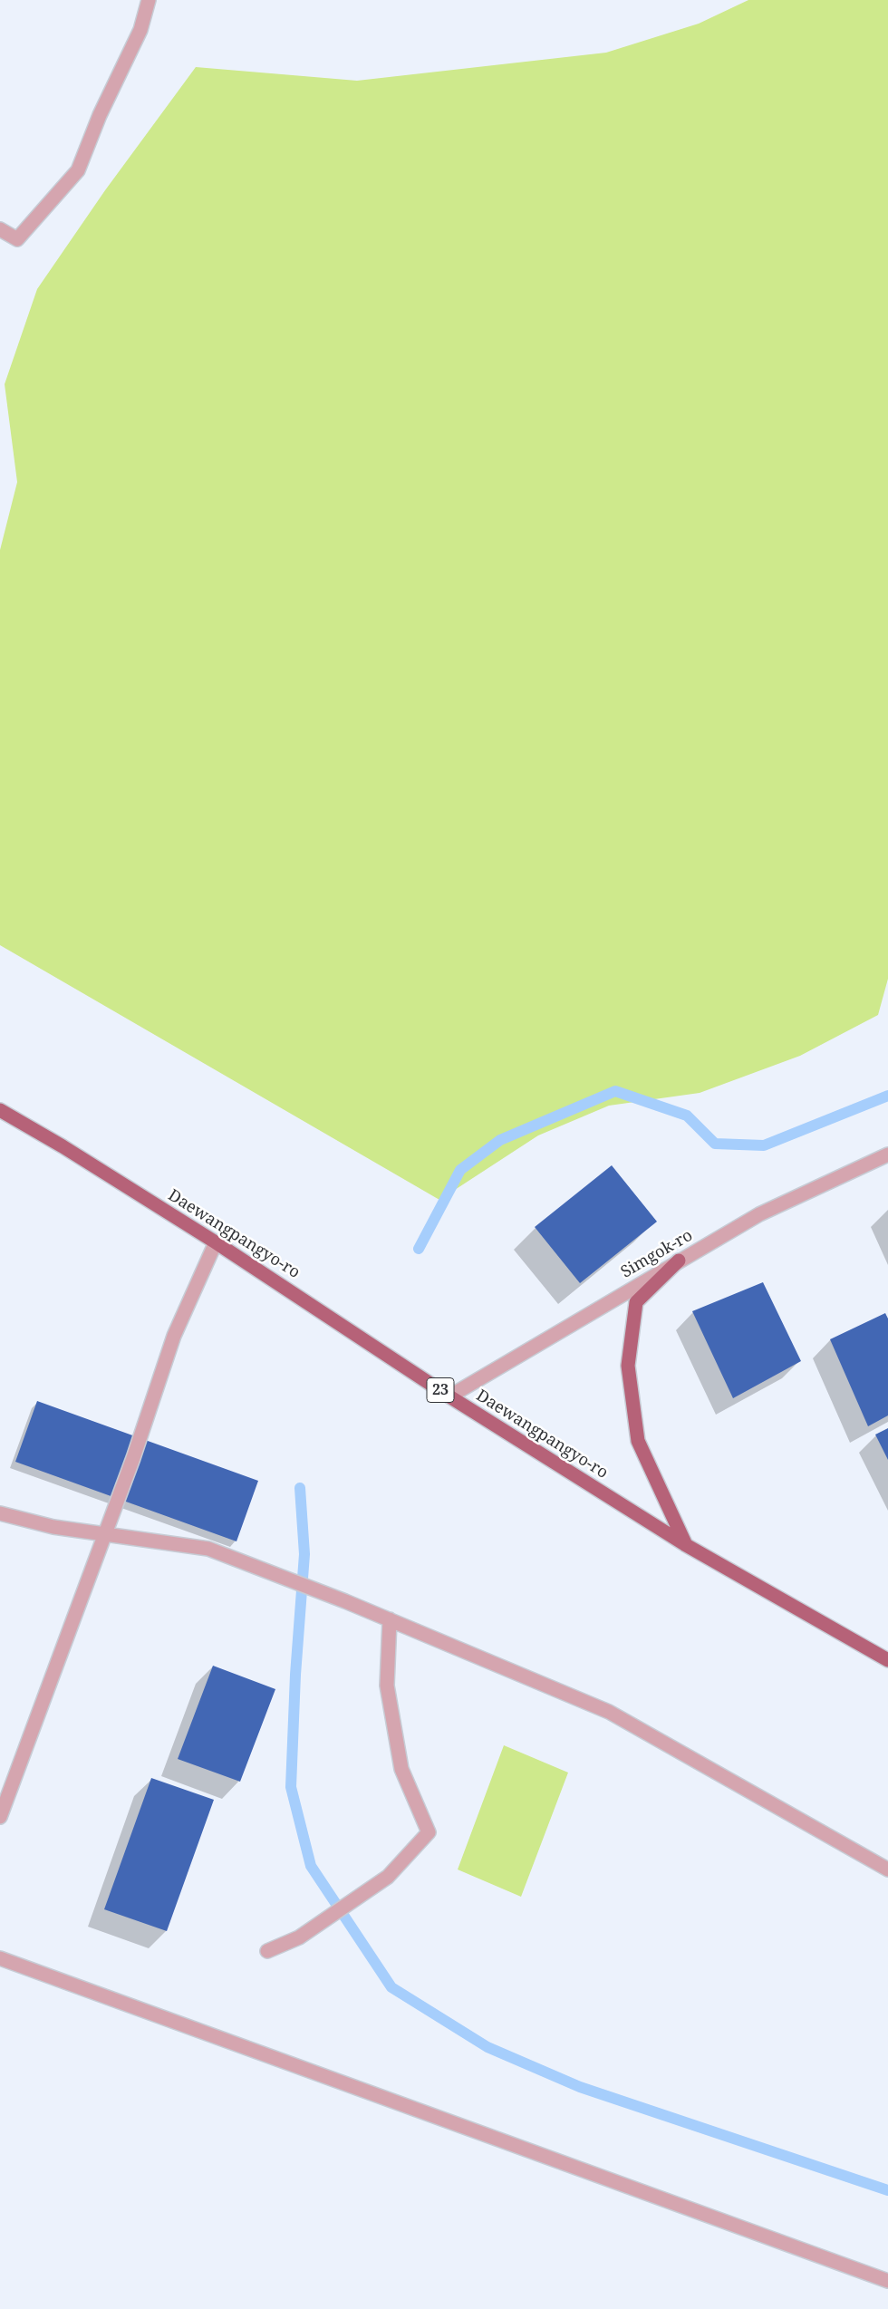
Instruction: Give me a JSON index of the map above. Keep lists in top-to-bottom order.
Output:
{
  "streets": {
    "main road": ["Daewangpangyo-ro", "23"],
    "street": ["Simgok-ro"]
  },
  "crossings": [
    ["Daewangpangyo-ro", "Simgok-ro"]
  ]
}
